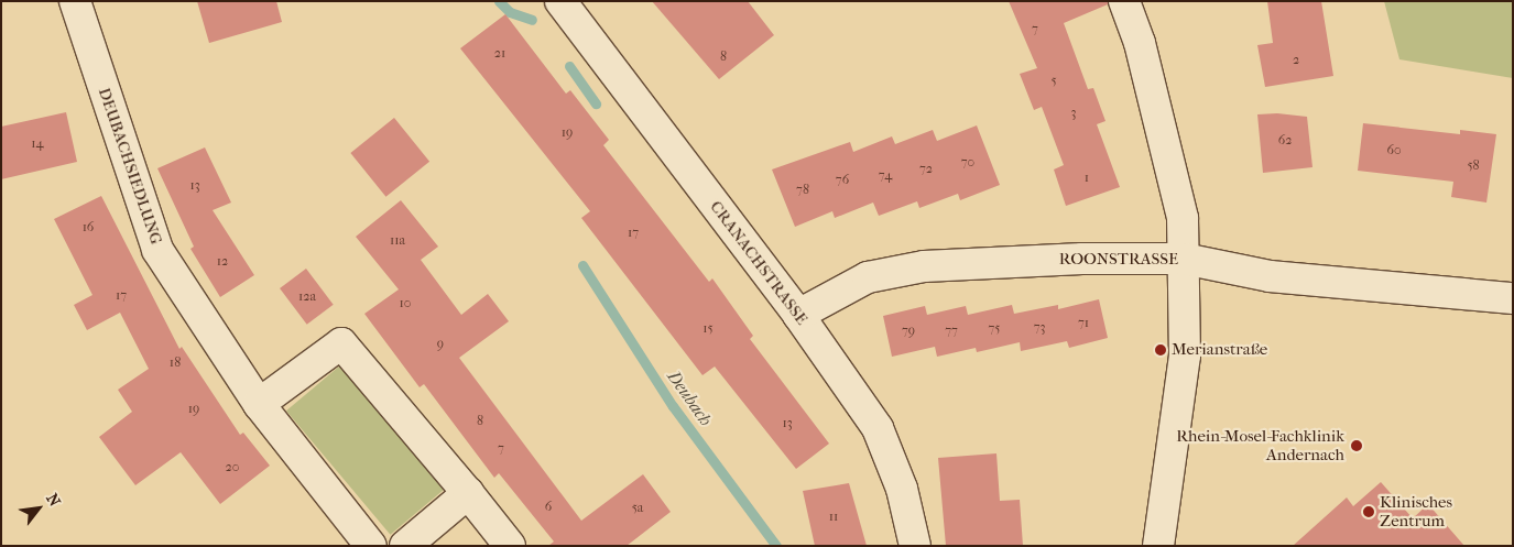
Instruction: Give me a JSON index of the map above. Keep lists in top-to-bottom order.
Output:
{
  "streets": {
    "street": ["DEUBACHSIEDLUNG", "ROONSTRASSE", "CRANACHSTRASSE"]
  },
  "crossings": [
    ["ROONSTRASSE", "CRANACHSTRASSE"]
  ],
  "water": ["Deubach"],
  "places": ["Merianstraße", "Rhein-Mosel-Fachklinik Andernach", "Klinisches Zentrum"],
  "house_numbers": [
    "7",
    "21",
    "8",
    "2",
    "5",
    "3",
    "19",
    "62",
    "14",
    "60",
    "70",
    "58",
    "72",
    "74",
    "1",
    "76",
    "13",
    "78",
    "16",
    "17",
    "11a",
    "12",
    "17",
    "12a",
    "10",
    "71",
    "73",
    "15",
    "75",
    "79",
    "77",
    "9",
    "18",
    "19",
    "8",
    "13",
    "7",
    "20",
    "6",
    "5a",
    "11"
  ],
  "north": "top right"
}
